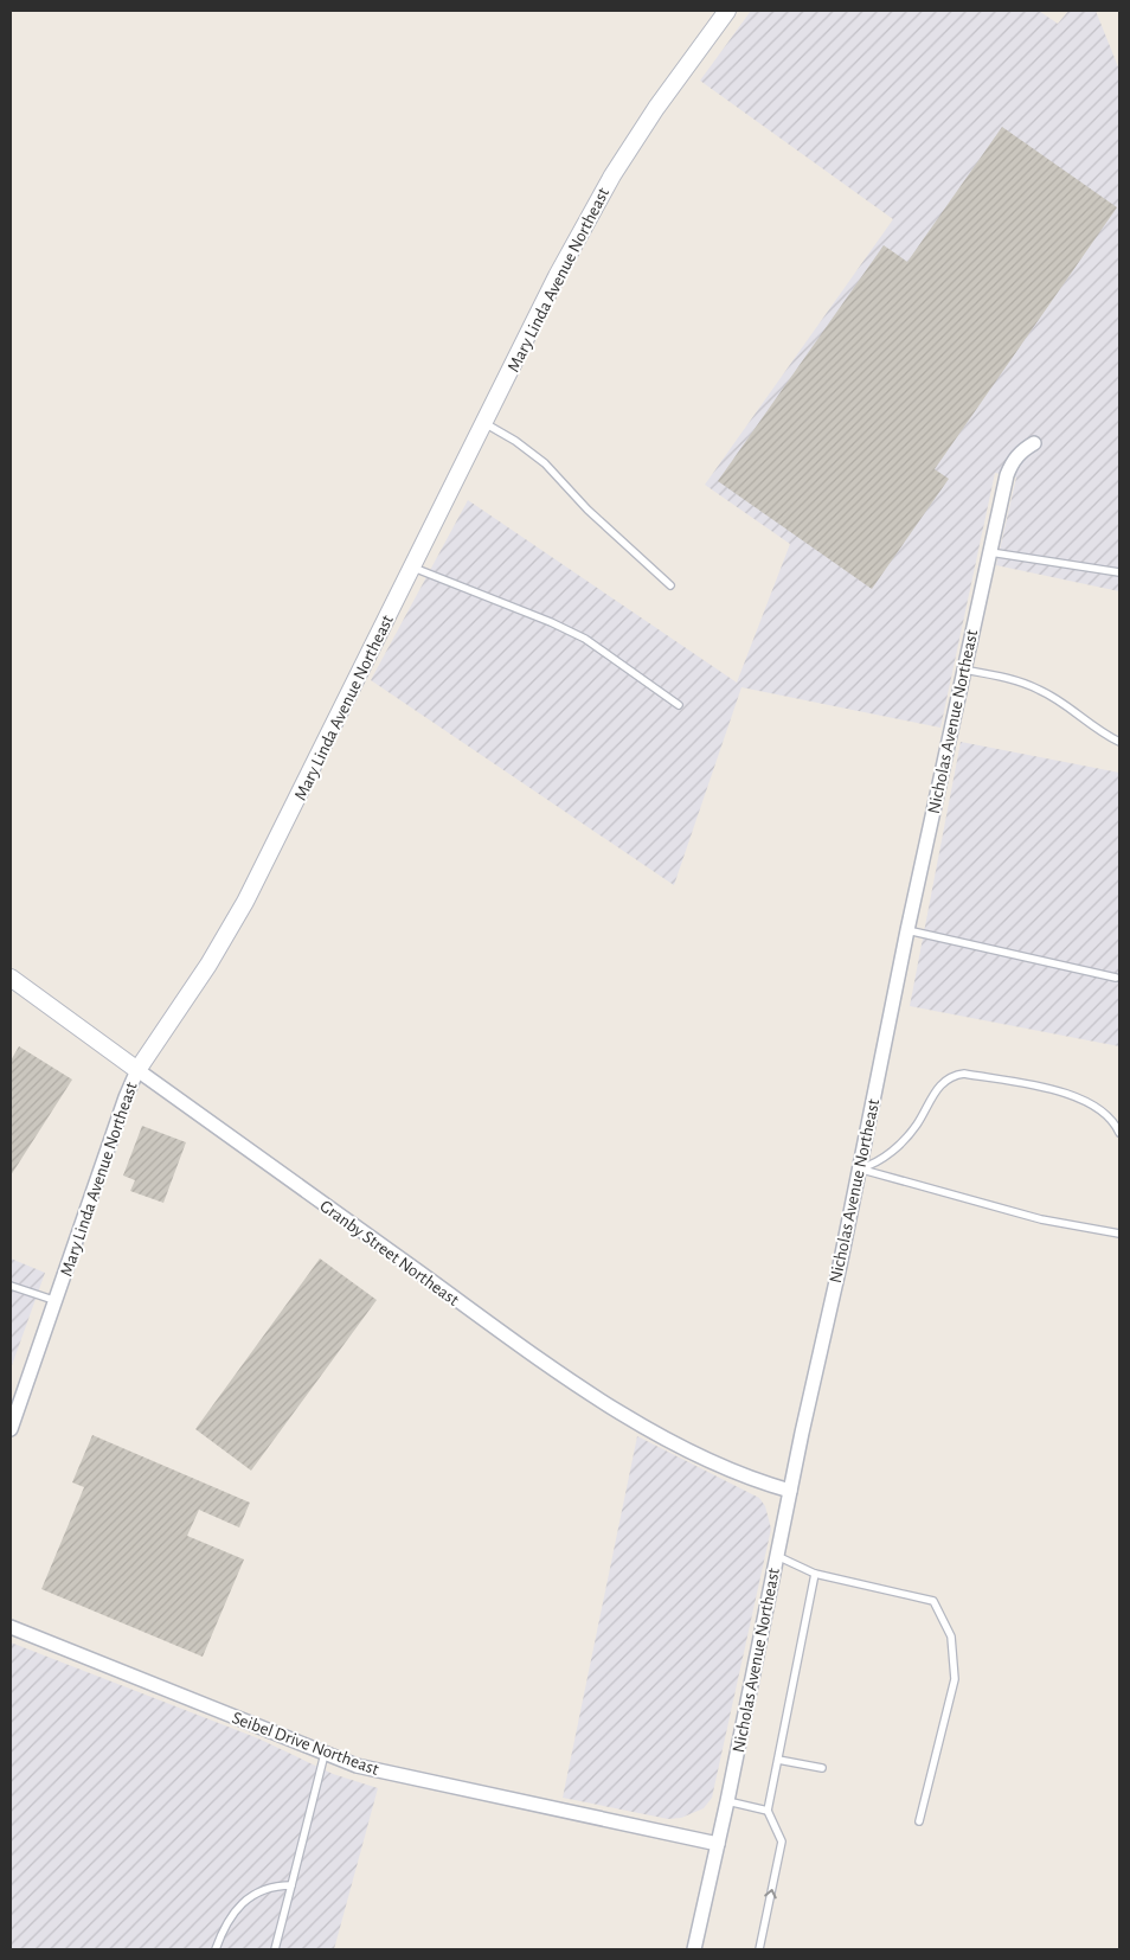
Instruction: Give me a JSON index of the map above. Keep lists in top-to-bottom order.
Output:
{
  "streets": {
    "street": [
      "Mary Linda Avenue Northeast",
      "Nicholas Avenue Northeast",
      "Granby Street Northeast",
      "Seibel Drive Northeast"
    ]
  },
  "crossings": [
    ["Mary Linda Avenue Northeast", "Granby Street Northeast"],
    ["Nicholas Avenue Northeast", "Granby Street Northeast"],
    ["Nicholas Avenue Northeast", "Seibel Drive Northeast"]
  ]
}
